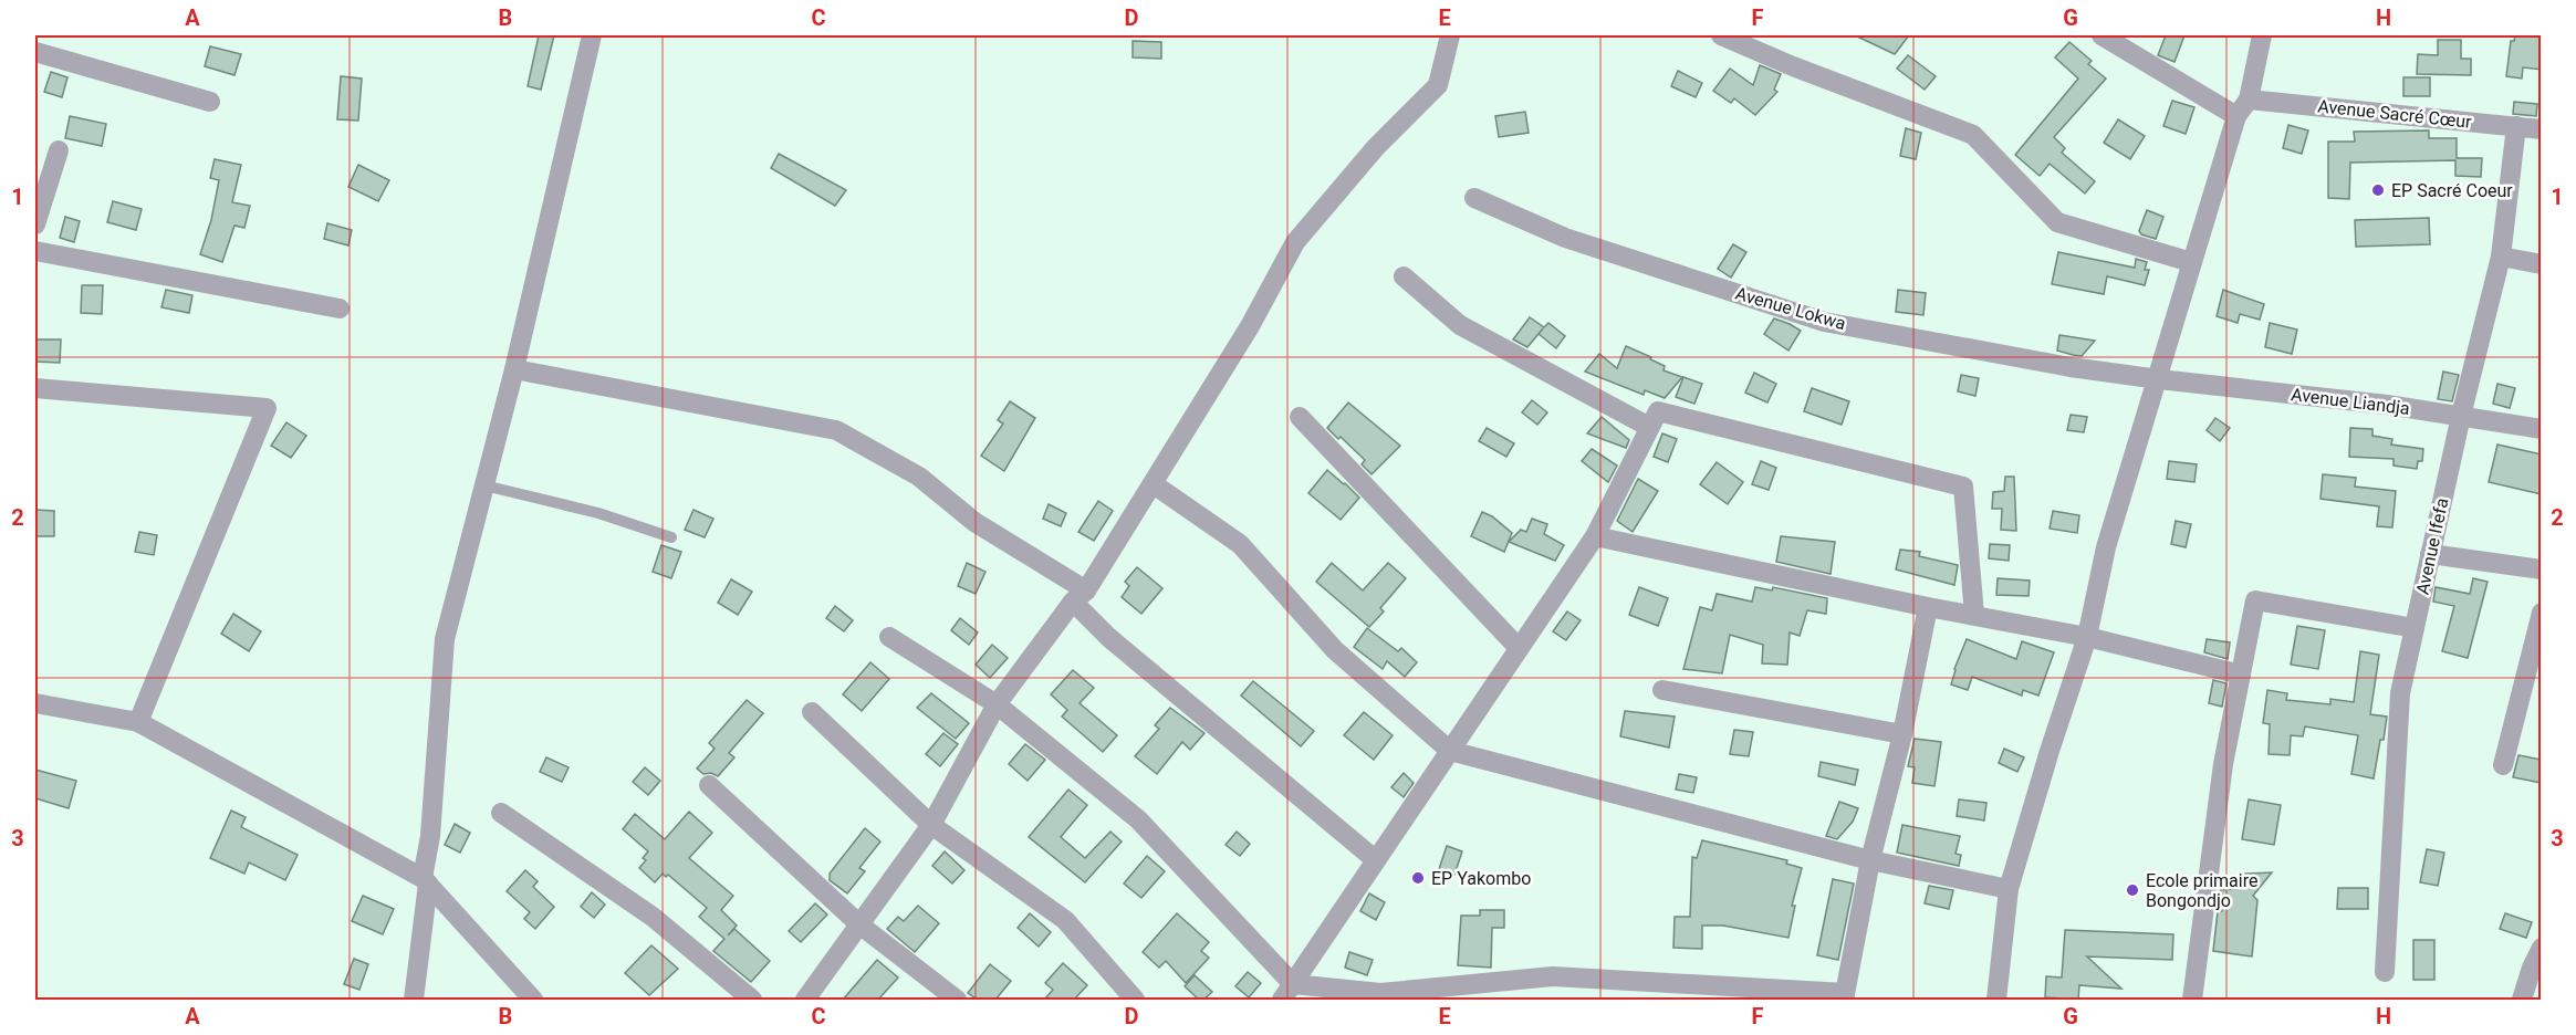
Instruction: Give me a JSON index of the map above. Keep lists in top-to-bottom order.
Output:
{
  "streets": {
    "street": [
      "Avenue Sacré Cœur",
      "Avenue Lokwa",
      "Avenue Liandja",
      "Avenue Ifefa"
    ]
  },
  "crossings": [
    ["Avenue Sacré Cœur", "Avenue Ifefa"],
    ["Avenue Lokwa", "Avenue Liandja"],
    ["Avenue Liandja", "Avenue Ifefa"]
  ],
  "places": ["EP Sacré Coeur", "EP Yakombo", "Ecole primaire Bongondjo"],
  "grid": {
    "columns": [
      "A",
      "B",
      "C",
      "D",
      "E",
      "F",
      "G",
      "H"
    ],
    "rows": ["1", "2", "3"]
  }
}
